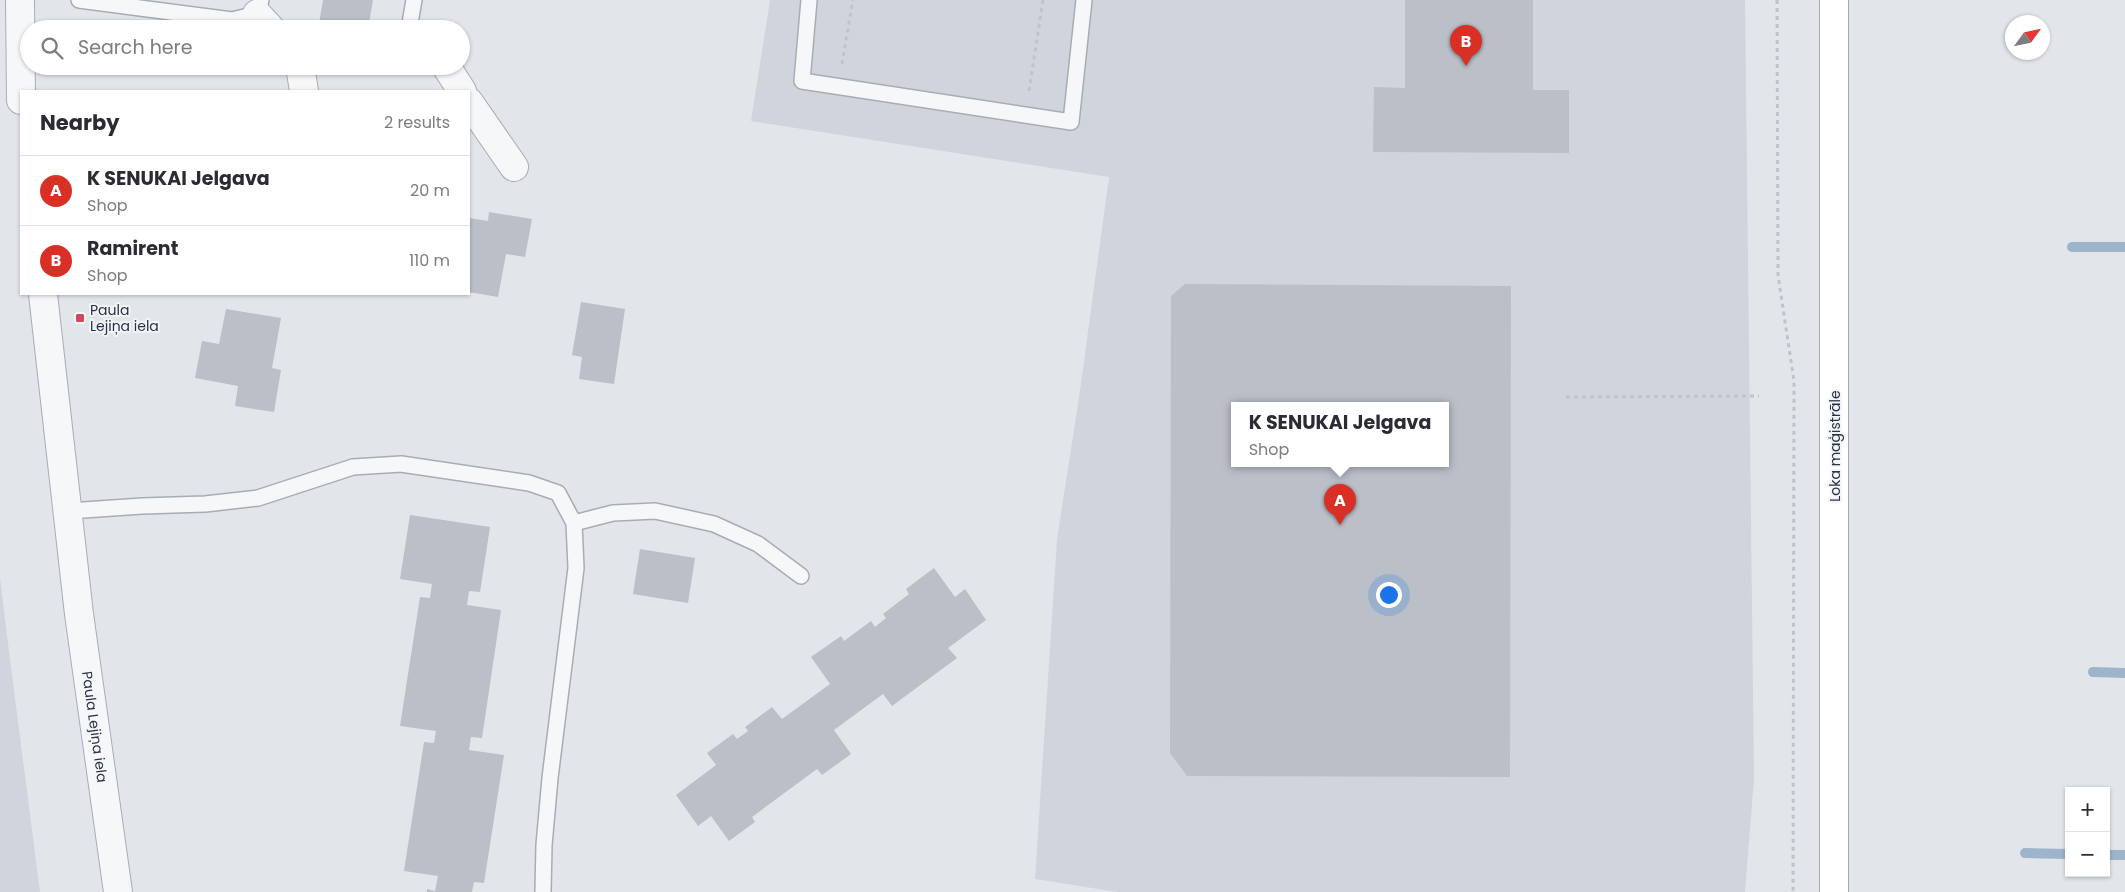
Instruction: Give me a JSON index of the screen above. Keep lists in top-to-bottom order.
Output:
{
  "streets": {
    "main road": ["Loka maģistrāle"],
    "street": ["Paula Lejiņa iela"]
  },
  "places": {
    "transit": ["Paula Lejiņa iela"]
  },
  "north": "top right",
  "page": {
    "search": "Search here",
    "pins": ["B", "A"],
    "heading": ["Nearby", "2 results"],
    "list": [
      {
        "mark": "A",
        "name": "K SENUKAI Jelgava",
        "note": "Shop",
        "value": "20 m"
      },
      {
        "mark": "B",
        "name": "Ramirent",
        "note": "Shop",
        "value": "110 m"
      }
    ],
    "popup": ["K SENUKAI Jelgava", "Shop"],
    "map_buttons": ["+", "−"]
  }
}
